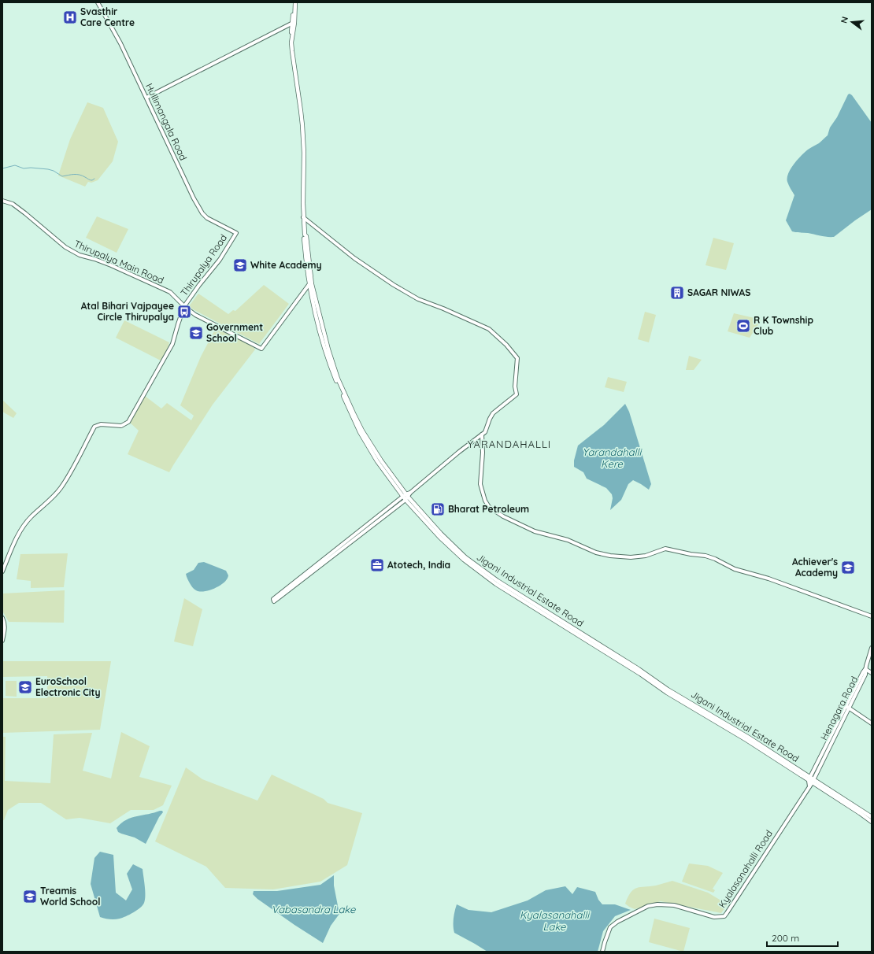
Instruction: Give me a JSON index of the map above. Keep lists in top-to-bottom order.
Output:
{
  "streets": {
    "main road": ["Jigani Industrial Estate Road"],
    "street": [
      "Hullimangala Road",
      "Thirupalya Main Road",
      "Thirupalya Road",
      "Henagara Road",
      "Kyalasanahalli Road"
    ]
  },
  "crossings": [
    ["Hullimangala Road", "Thirupalya Road"],
    ["Thirupalya Main Road", "Thirupalya Road"],
    ["Thirupalya Main Road", "Jigani Industrial Estate Road"],
    ["Jigani Industrial Estate Road", "Henagara Road"],
    ["Jigani Industrial Estate Road", "Kyalasanahalli Road"],
    ["Henagara Road", "Kyalasanahalli Road"]
  ],
  "districts": ["YARANDAHALLI"],
  "water": ["Yarandahalli Kere", "Vabasandra Lake", "Kyalasanahalli Lake"],
  "places": {
    "hospital": ["Svasthir Care Centre"],
    "school or university": [
      "White Academy",
      "Government School",
      "Achiever's Academy",
      "EuroSchool Electronic City",
      "Treamis World School"
    ],
    "building": ["SAGAR NIWAS"],
    "bus stop": ["Atal Bihari Vajpayee Circle Thirupalya"],
    "sports": ["R K Township Club"],
    "fuel station": ["Bharat Petroleum"],
    "office": ["Atotech, India"]
  },
  "scale_bar": "200 m",
  "north": "left"
}
